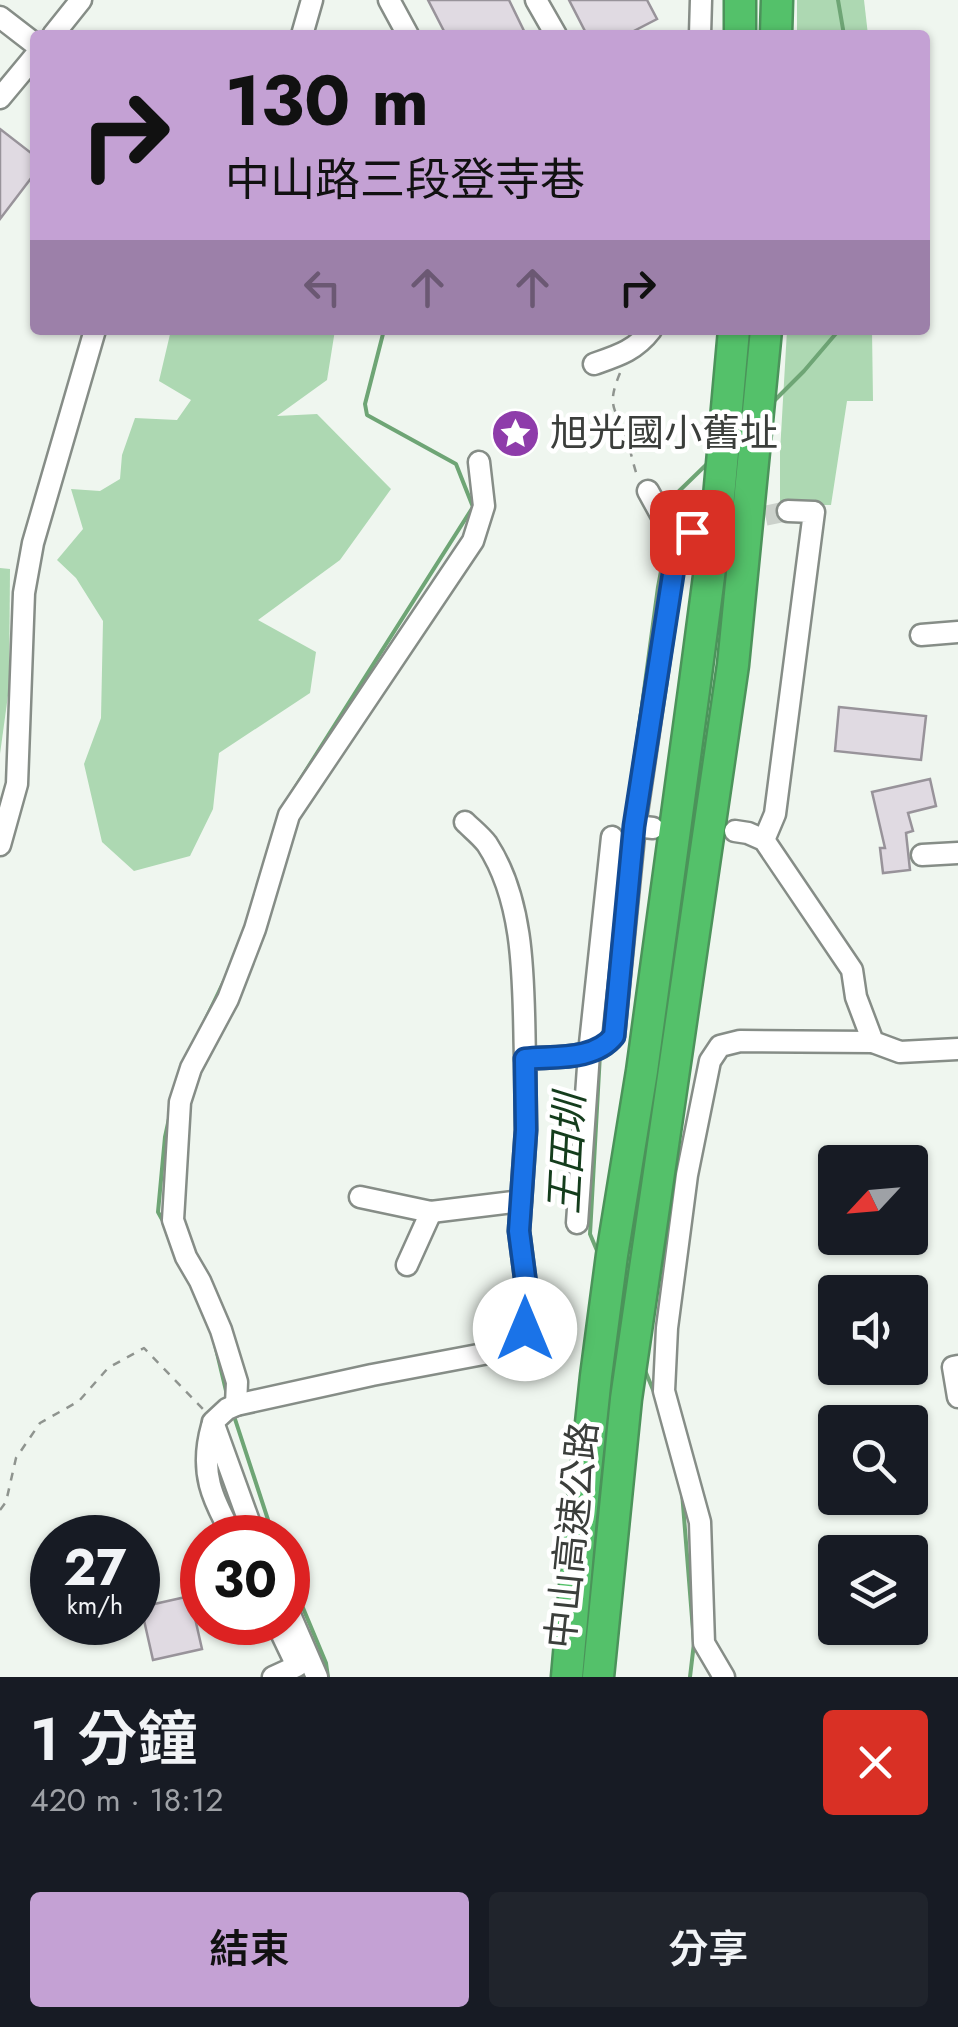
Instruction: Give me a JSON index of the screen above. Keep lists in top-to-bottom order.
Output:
{
  "streets": {
    "highway": ["中山高速公路"]
  },
  "water": ["王田圳"],
  "places": {
    "place": ["旭光國小舊址"]
  },
  "north": "bottom left",
  "page": {
    "turn": ["130 m", "中山路三段登寺巷"],
    "speed": "27 km/h",
    "limit": "30",
    "heading": ["1 分鐘", "420 m · 18:12"],
    "buttons": ["結束", "分享"]
  }
}
